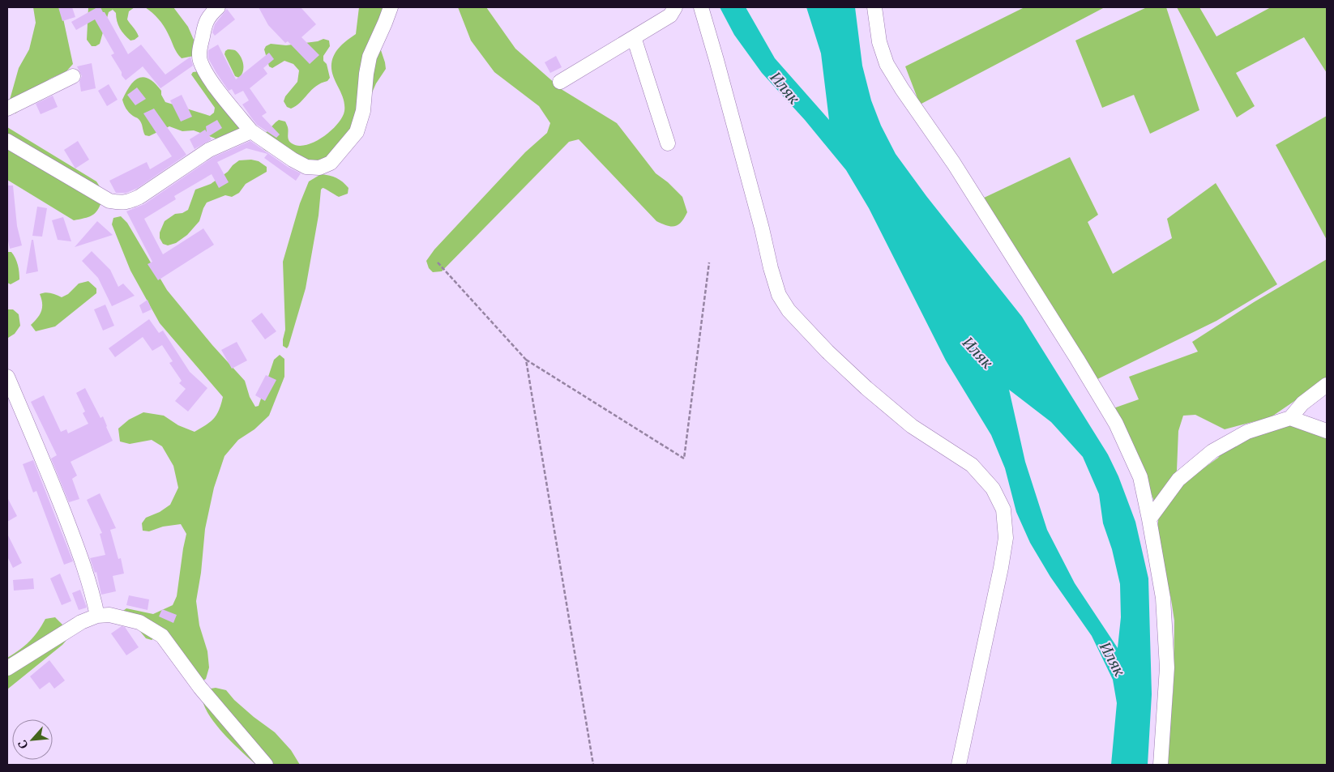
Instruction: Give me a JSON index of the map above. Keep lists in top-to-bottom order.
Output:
{
  "water": ["Иляк"],
  "north": "bottom left"
}
